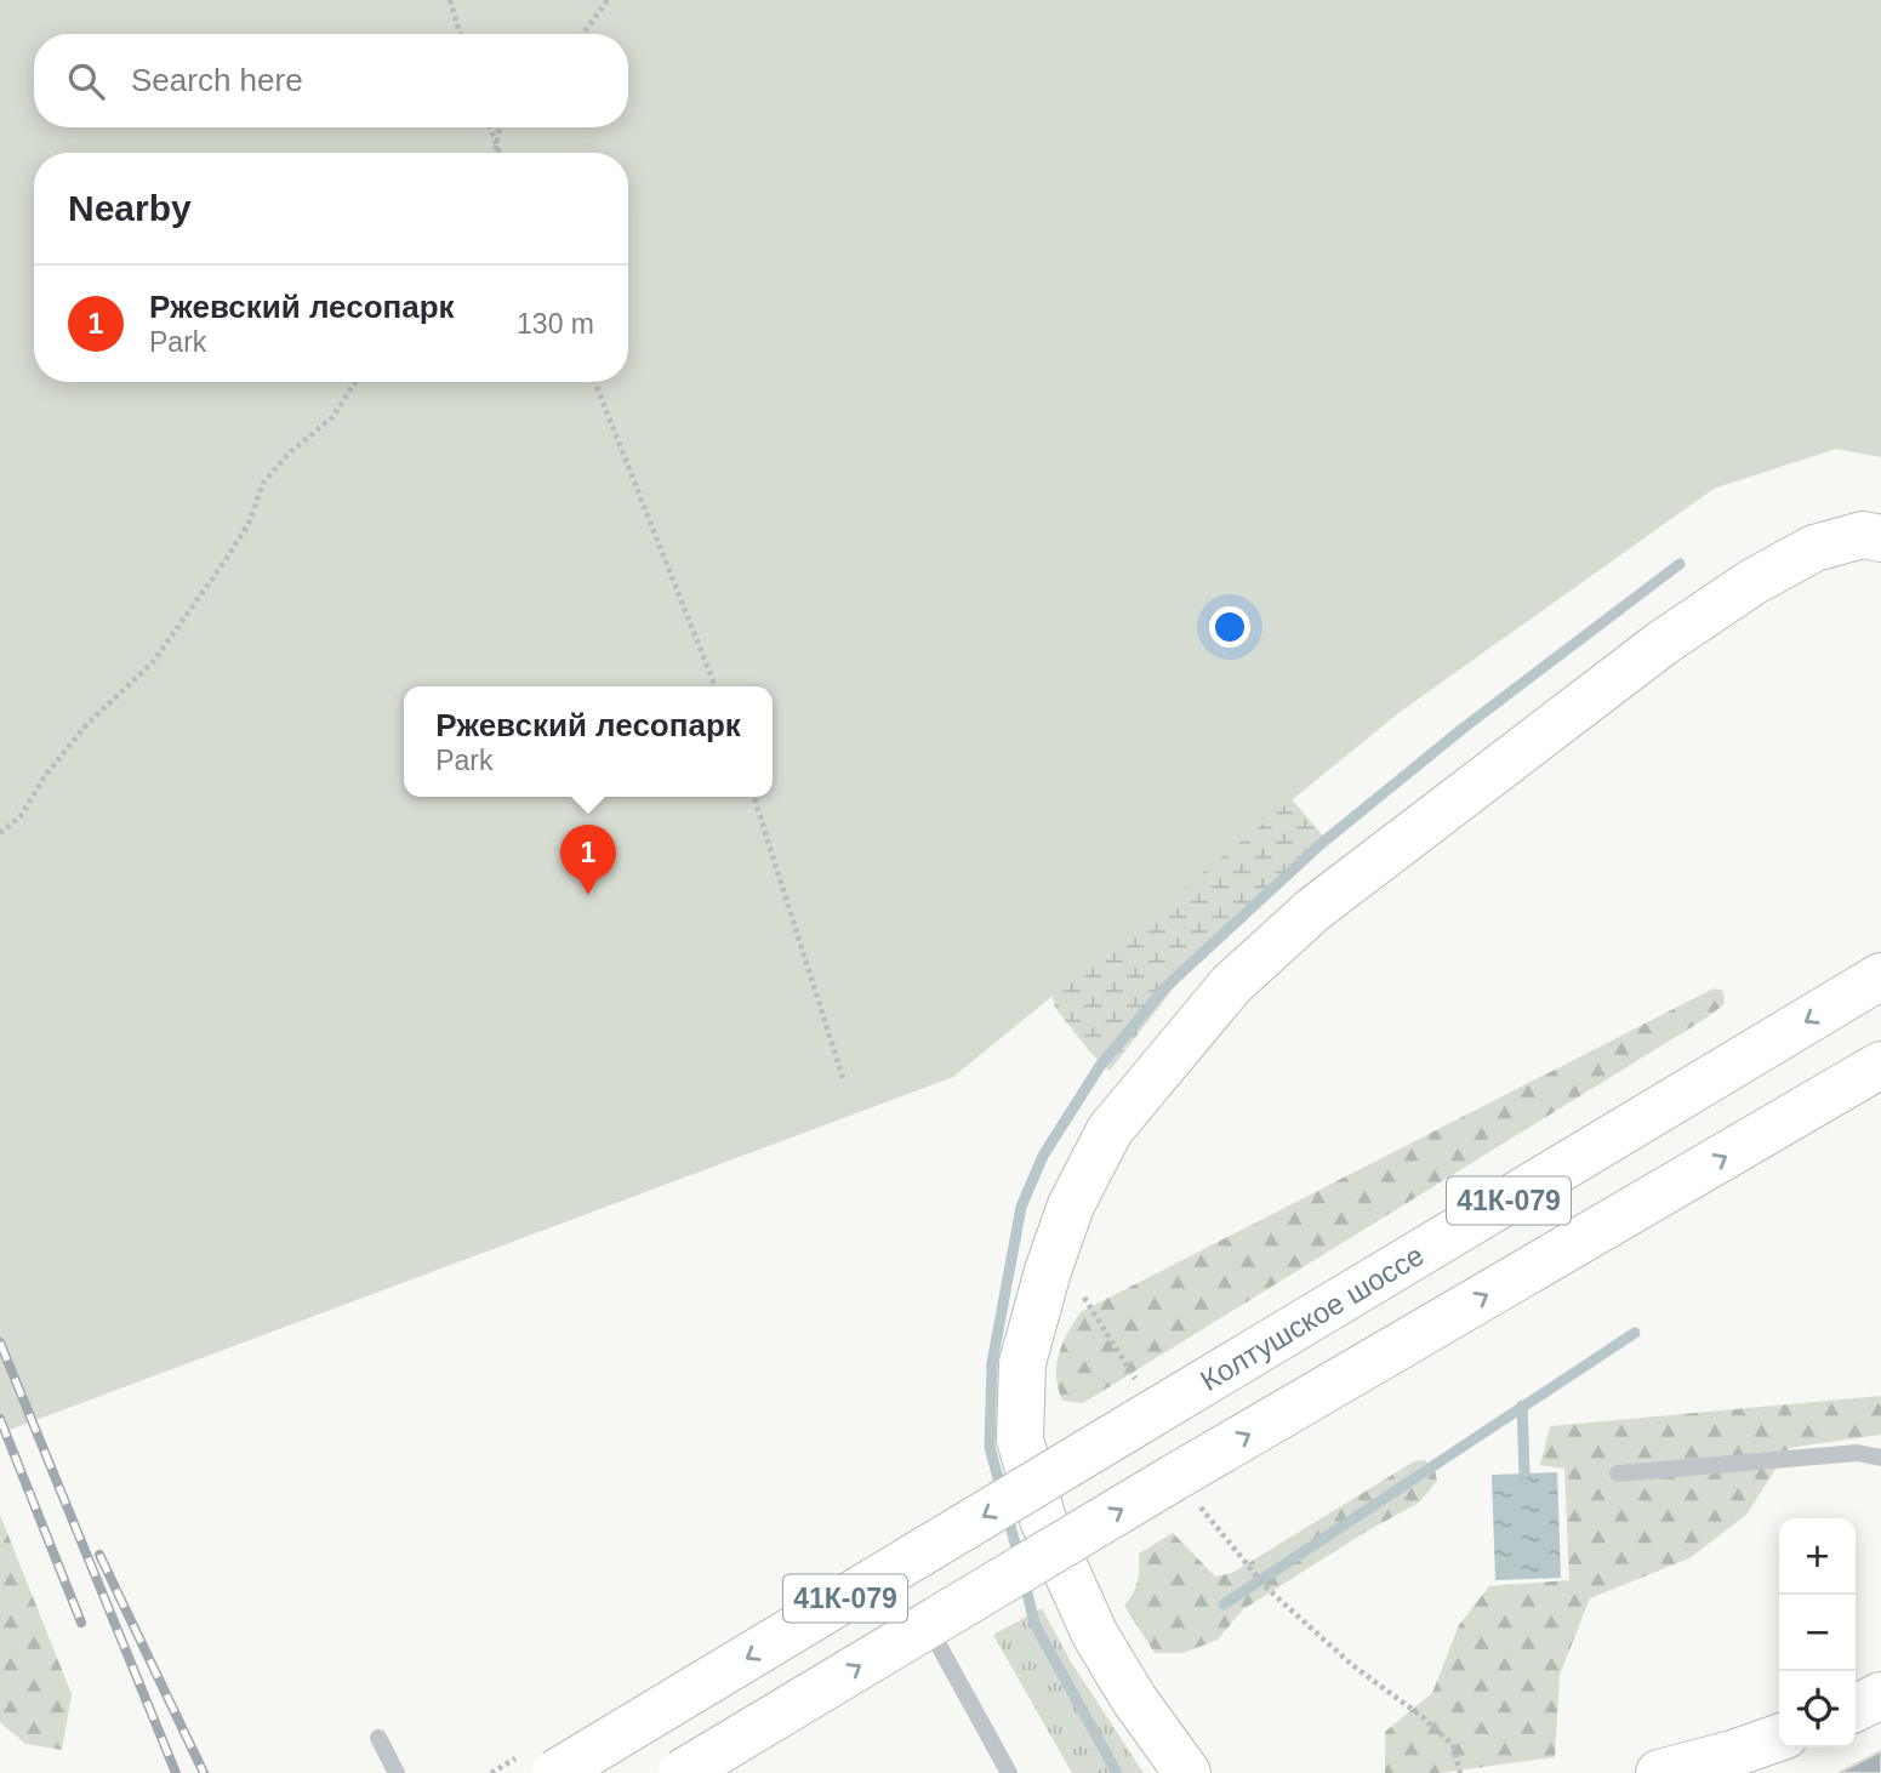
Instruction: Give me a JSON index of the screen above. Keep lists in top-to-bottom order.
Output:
{
  "streets": {
    "main road": ["41К-079", "Колтушское шоссе"]
  },
  "crossings": [
    ["41К-079", "Колтушское шоссе"]
  ],
  "page": {
    "search": "Search here",
    "heading": "Nearby",
    "list": [
      {
        "mark": "1",
        "name": "Ржевский лесопарк",
        "note": "Park",
        "value": "130 m"
      }
    ],
    "popup": ["Ржевский лесопарк", "Park"],
    "pins": "1",
    "map_buttons": ["+", "−"]
  }
}
